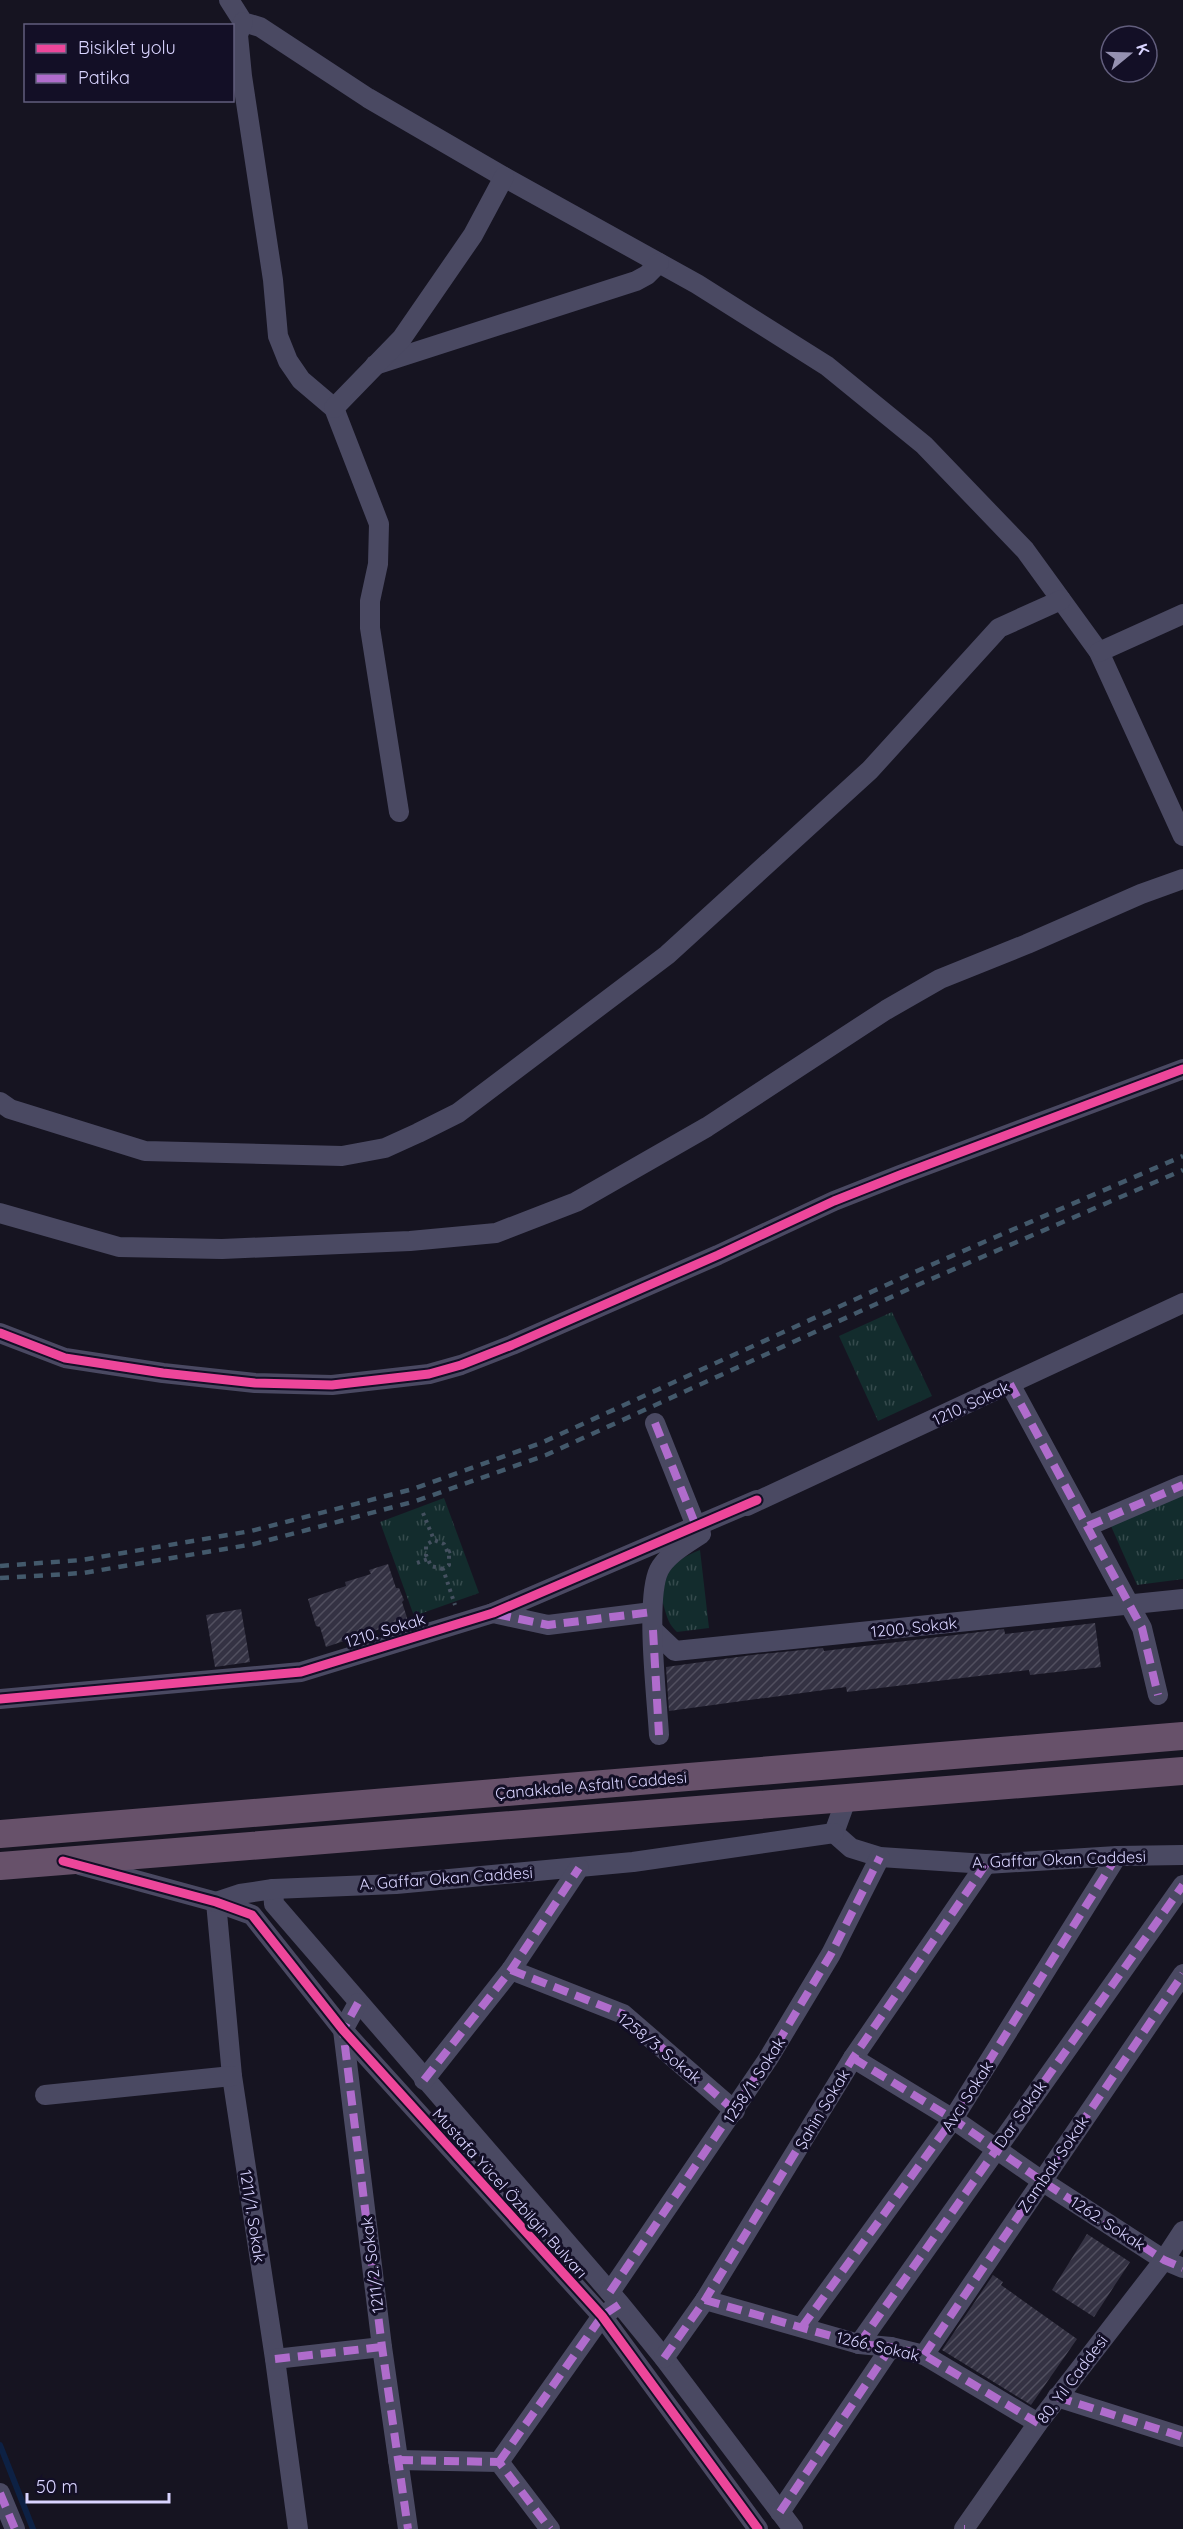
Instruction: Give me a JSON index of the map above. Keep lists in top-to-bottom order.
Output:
{
  "streets": {
    "highway": ["Çanakkale Asfaltı Caddesi"],
    "street": [
      "1210. Sokak",
      "1200. Sokak",
      "A. Gaffar Okan Caddesi",
      "1258/3. Sokak",
      "1258/1. Sokak",
      "Avcı Sokak",
      "Şahin Sokak",
      "Dar Sokak",
      "Zambak Sokak",
      "Mustafa Yücel Özbilgin Bulvarı",
      "1211/1. Sokak",
      "1262. Sokak",
      "1211/2. Sokak",
      "1266. Sokak",
      "80. Yıl Caddesi"
    ]
  },
  "crossings": [
    ["1210. Sokak", "1200. Sokak"],
    ["A. Gaffar Okan Caddesi", "1258/1. Sokak"],
    ["A. Gaffar Okan Caddesi", "Avcı Sokak"],
    ["A. Gaffar Okan Caddesi", "Şahin Sokak"],
    ["A. Gaffar Okan Caddesi", "Mustafa Yücel Özbilgin Bulvarı"],
    ["A. Gaffar Okan Caddesi", "1211/1. Sokak"],
    ["1258/3. Sokak", "1258/1. Sokak"],
    ["1258/1. Sokak", "Mustafa Yücel Özbilgin Bulvarı"],
    ["Avcı Sokak", "1262. Sokak"],
    ["Avcı Sokak", "1266. Sokak"],
    ["Şahin Sokak", "Mustafa Yücel Özbilgin Bulvarı"],
    ["Şahin Sokak", "1262. Sokak"],
    ["Şahin Sokak", "1266. Sokak"],
    ["Dar Sokak", "1262. Sokak"],
    ["Dar Sokak", "1266. Sokak"],
    ["Zambak Sokak", "1262. Sokak"],
    ["Zambak Sokak", "1266. Sokak"],
    ["Mustafa Yücel Özbilgin Bulvarı", "1211/2. Sokak"],
    ["1262. Sokak", "80. Yıl Caddesi"],
    ["1266. Sokak", "80. Yıl Caddesi"]
  ],
  "legend": ["Bisiklet yolu", "Patika"],
  "scale_bar": "50 m",
  "north": "right"
}
